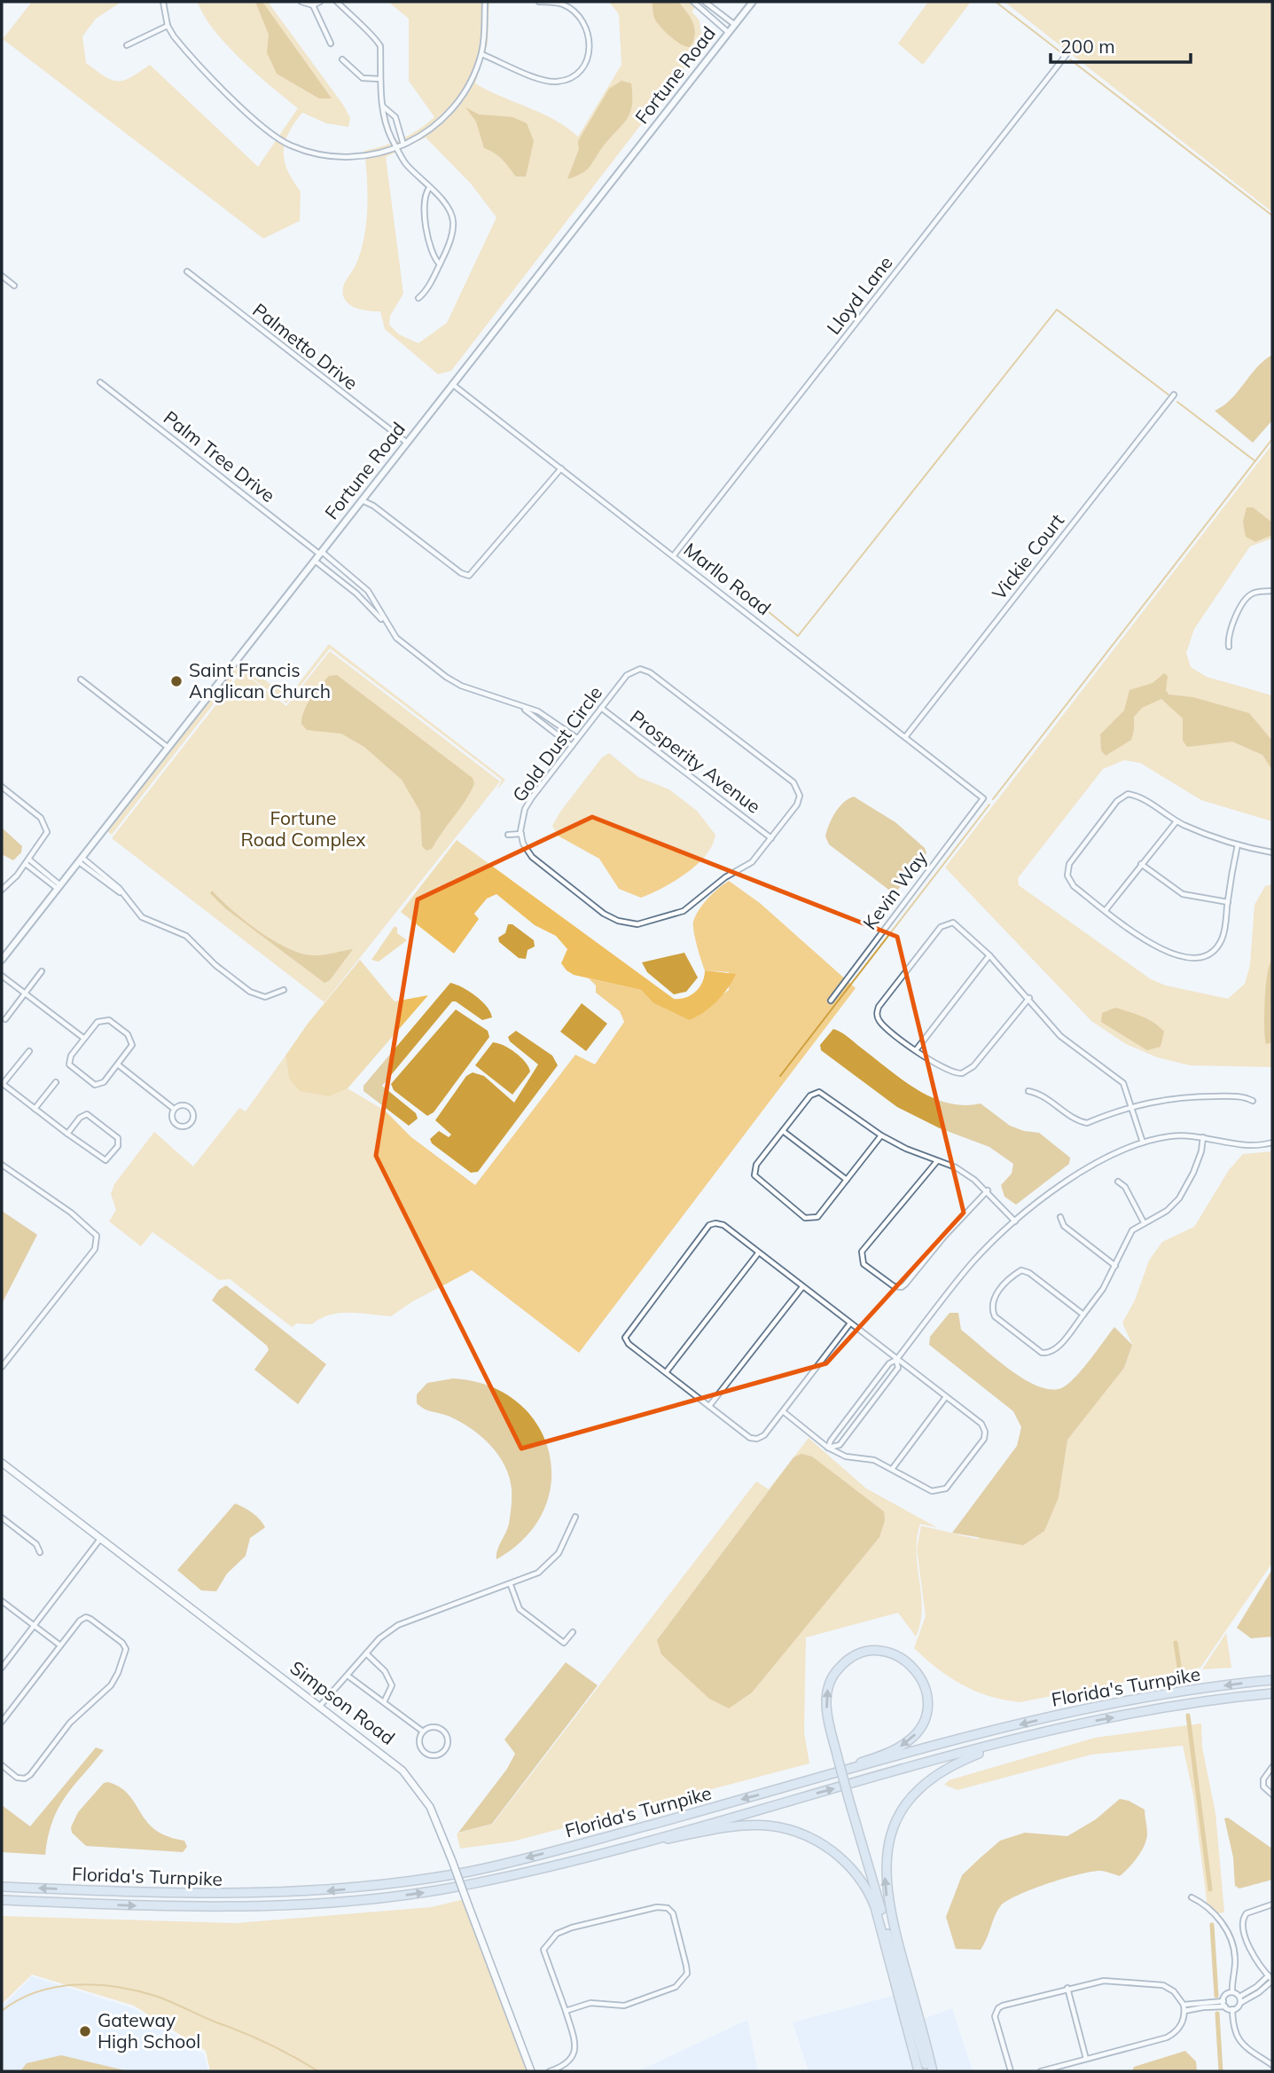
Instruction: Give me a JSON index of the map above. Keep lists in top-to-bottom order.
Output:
{
  "streets": {
    "highway": ["Florida's Turnpike"],
    "main road": ["Simpson Road"],
    "street": [
      "Fortune Road",
      "Lloyd Lane",
      "Palmetto Drive",
      "Palm Tree Drive",
      "Vickie Court",
      "Marllo Road",
      "Gold Dust Circle",
      "Prosperity Avenue",
      "Kevin Way"
    ]
  },
  "crossings": [
    ["Fortune Road", "Palmetto Drive"],
    ["Fortune Road", "Palm Tree Drive"],
    ["Fortune Road", "Marllo Road"],
    ["Lloyd Lane", "Marllo Road"],
    ["Vickie Court", "Marllo Road"],
    ["Marllo Road", "Kevin Way"],
    ["Gold Dust Circle", "Prosperity Avenue"]
  ],
  "parks": ["Fortune Road Complex"],
  "places": ["Saint Francis Anglican Church", "Gateway High School"],
  "scale_bar": "200 m"
}
